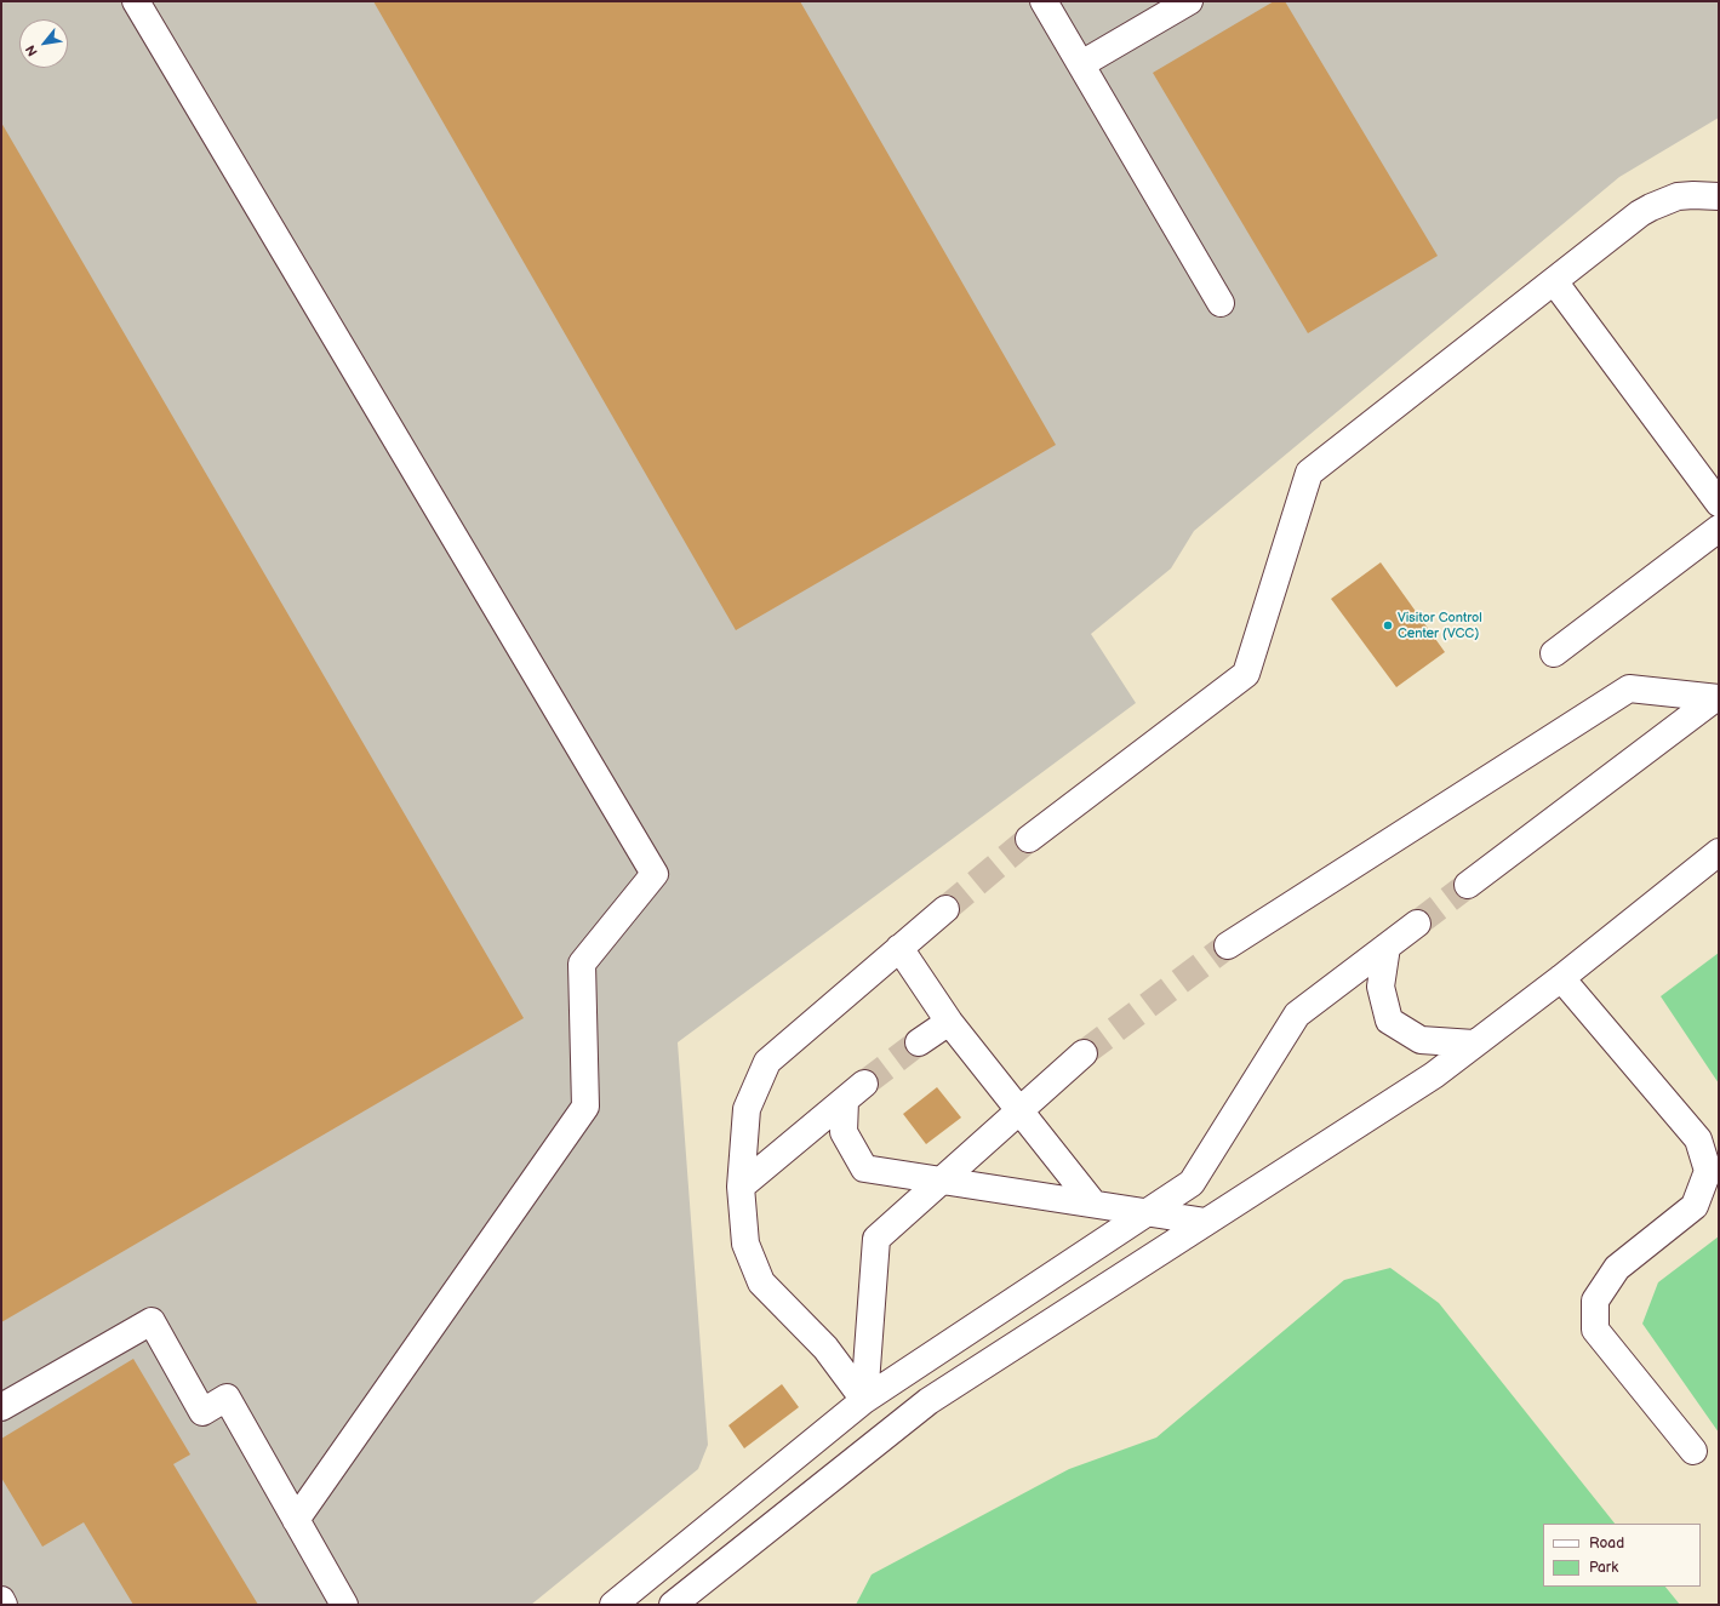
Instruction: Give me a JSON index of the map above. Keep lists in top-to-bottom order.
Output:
{
  "places": ["Visitor Control Center (VCC)"],
  "legend": ["Road", "Park"],
  "north": "bottom left"
}
